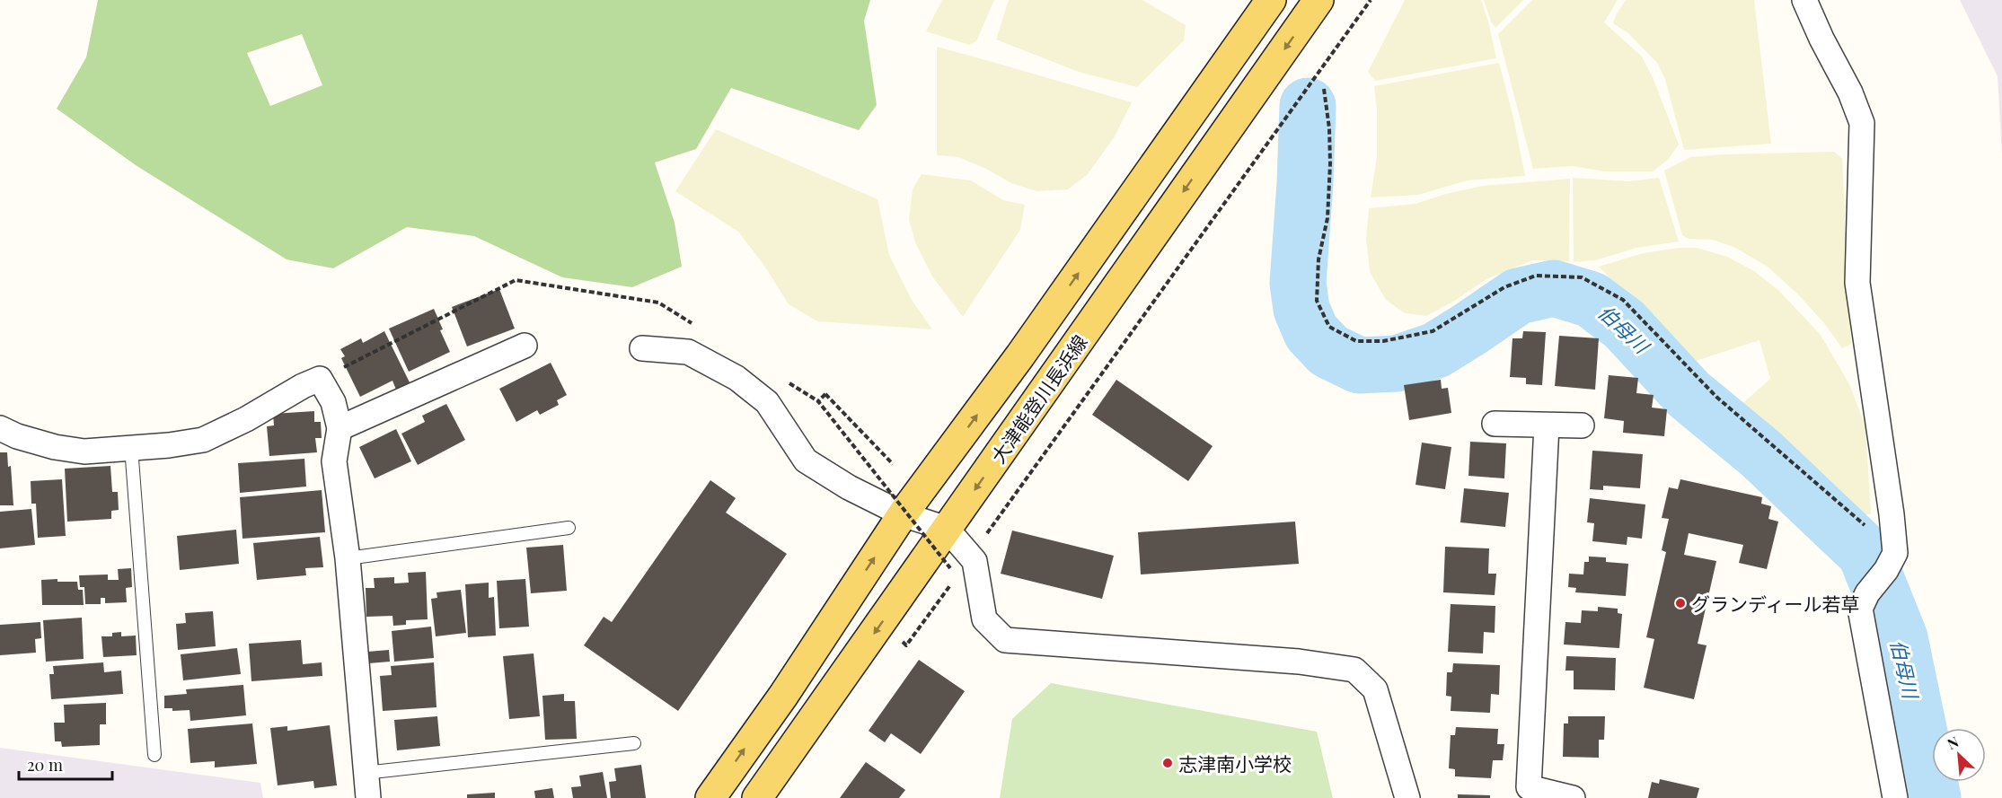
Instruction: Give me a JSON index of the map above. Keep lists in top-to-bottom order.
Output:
{
  "streets": {
    "main road": ["大津能登川長浜線"]
  },
  "water": ["伯母川"],
  "places": ["グランディール若草", "志津南小学校"],
  "scale_bar": "20 m",
  "north": "top left"
}
